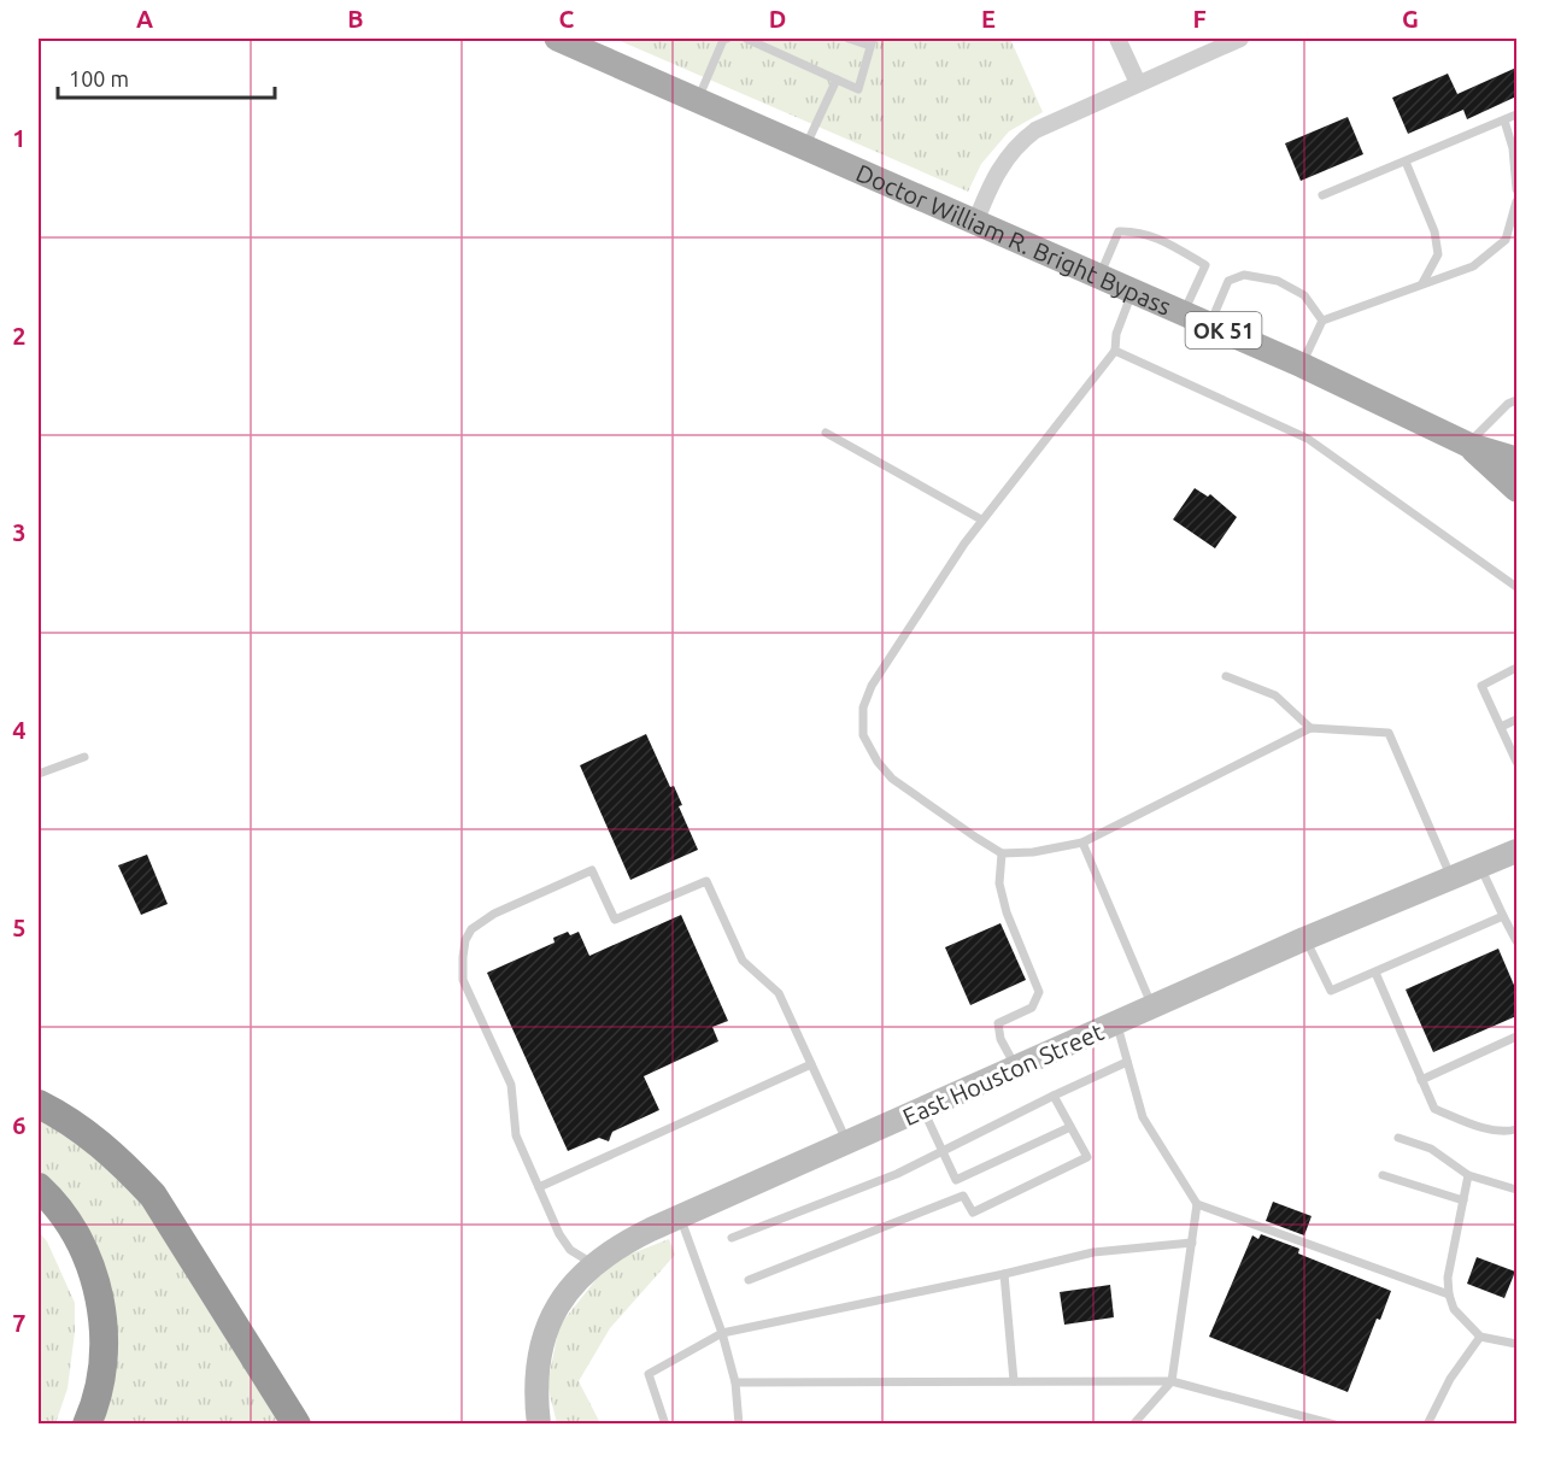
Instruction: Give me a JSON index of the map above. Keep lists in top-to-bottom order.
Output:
{
  "streets": {
    "main road": ["Doctor William R. Bright Bypass", "OK 51"],
    "street": ["East Houston Street"]
  },
  "scale_bar": "100 m",
  "grid": {
    "columns": [
      "A",
      "B",
      "C",
      "D",
      "E",
      "F",
      "G"
    ],
    "rows": [
      "1",
      "2",
      "3",
      "4",
      "5",
      "6",
      "7"
    ]
  }
}
